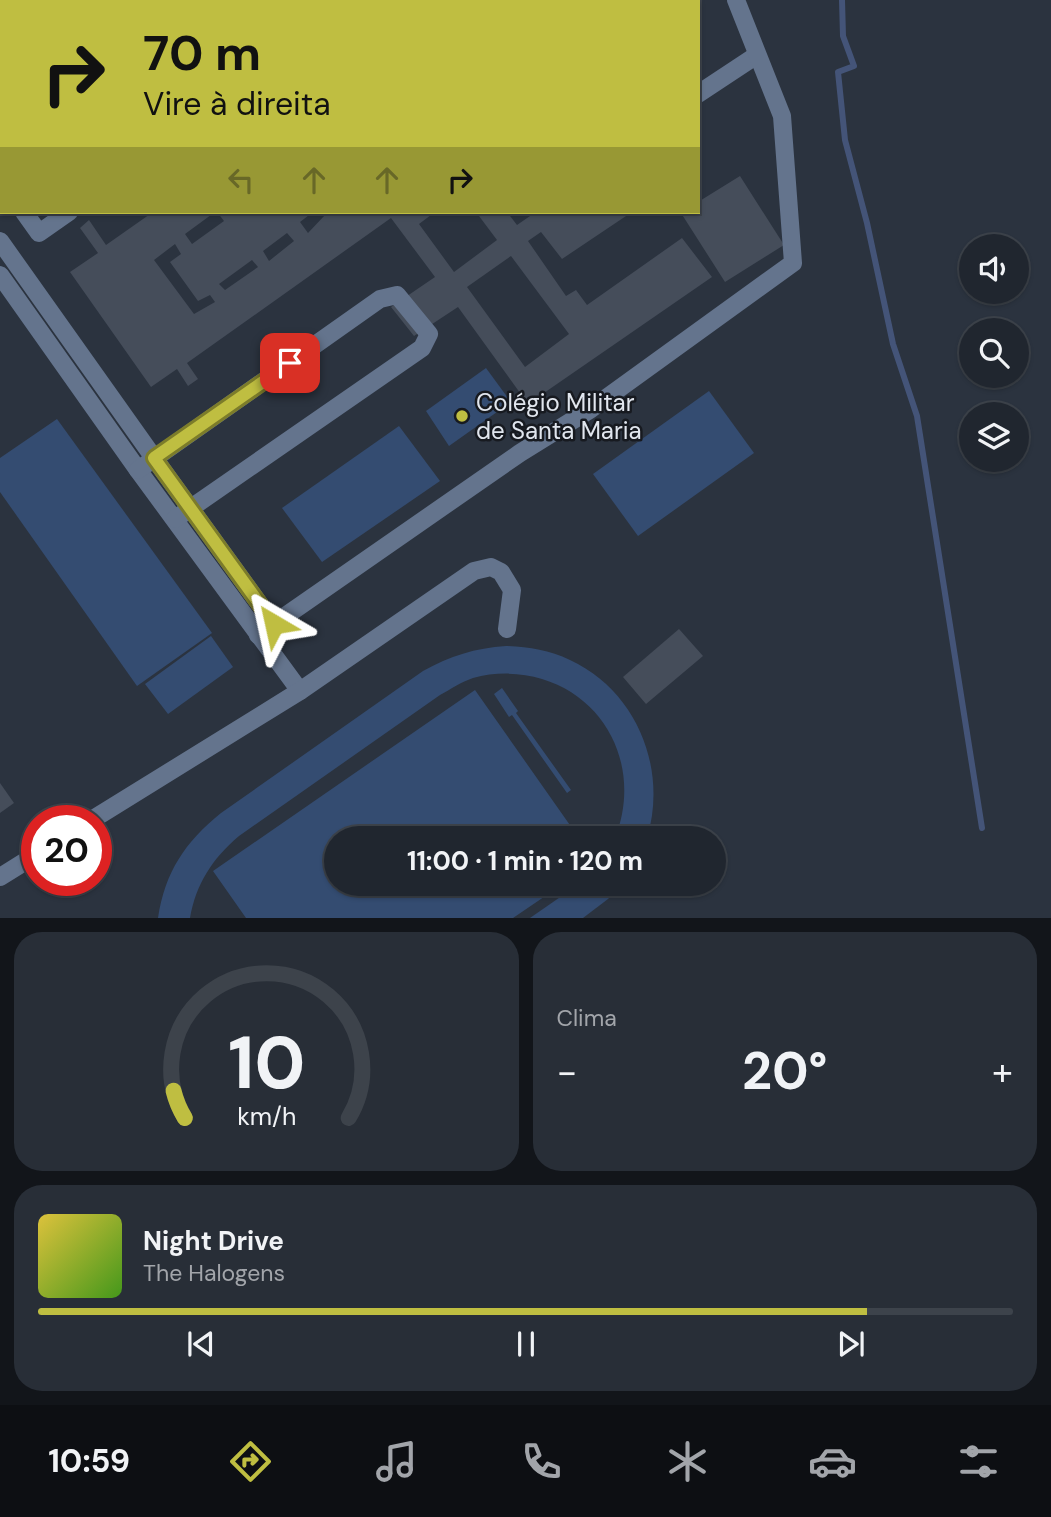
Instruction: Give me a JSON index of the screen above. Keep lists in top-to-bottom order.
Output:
{
  "places": ["Colégio Militar de Santa Maria"],
  "page": {
    "turn": ["70 m", "Vire à direita"],
    "limit": "20",
    "trip": "11:00 · 1 min · 120 m",
    "tile": "Clima",
    "heat": ["−", "20°", "+"],
    "song": ["Night Drive", "The Halogens"],
    "tabs": "10:59",
    "gauge": ["10", "km/h"]
  }
}
